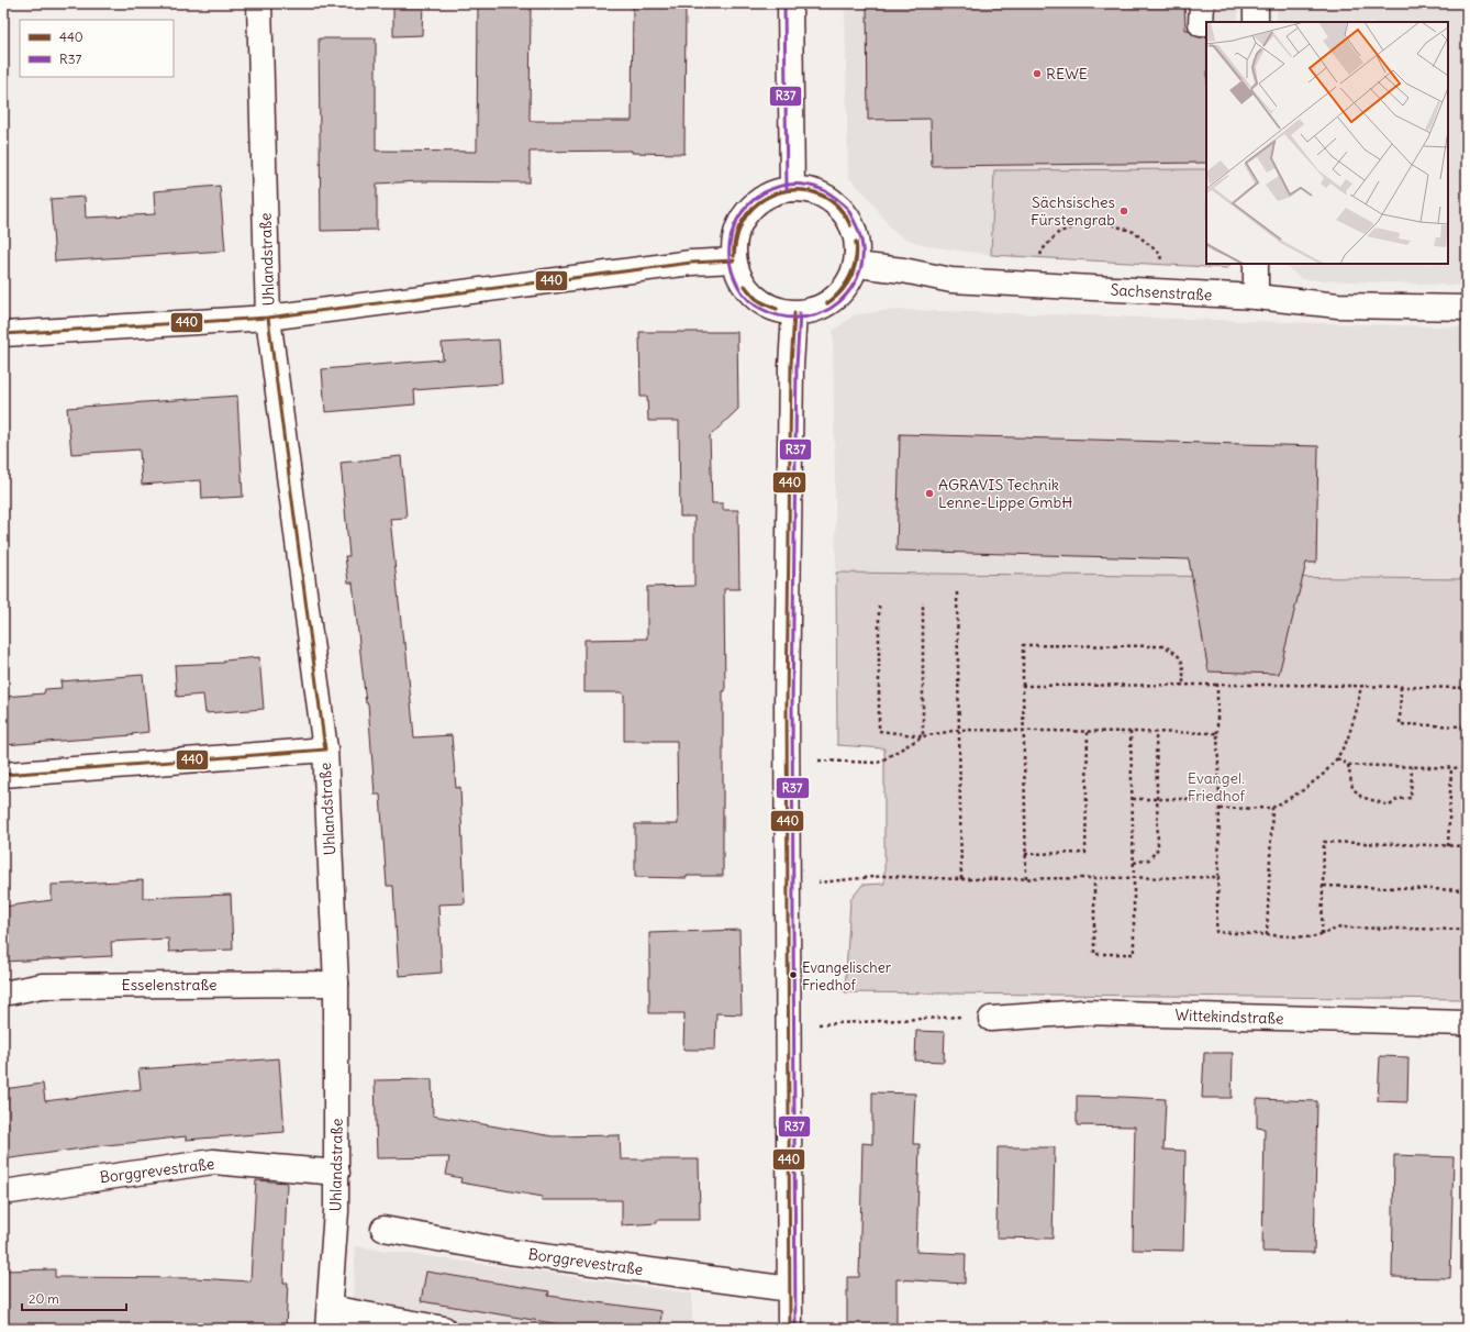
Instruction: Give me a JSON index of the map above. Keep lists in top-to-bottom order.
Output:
{
  "streets": {
    "street": [
      "Uhlandstraße",
      "Sachsenstraße",
      "Esselenstraße",
      "Wittekindstraße",
      "Borggrevestraße"
    ]
  },
  "crossings": [
    ["Uhlandstraße", "Esselenstraße"],
    ["Uhlandstraße", "Borggrevestraße"]
  ],
  "parks": ["Evangel. Friedhof"],
  "places": [
    "REWE",
    "Sächsisches Fürstengrab",
    "AGRAVIS Technik Lenne-Lippe GmbH",
    "Evangelischer Friedhof"
  ],
  "lines": ["transit line R37", "transit line 440"],
  "legend": ["440", "R37"],
  "scale_bar": "20 m"
}
